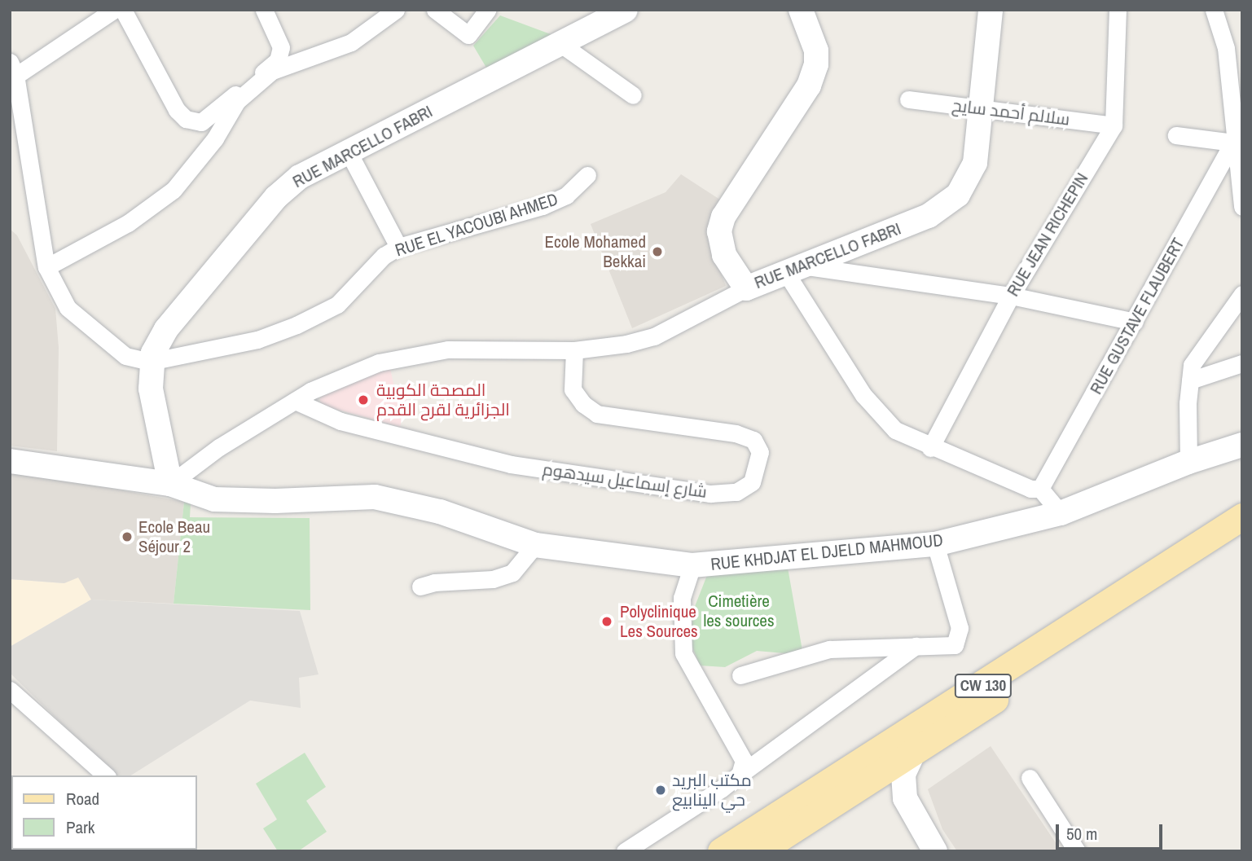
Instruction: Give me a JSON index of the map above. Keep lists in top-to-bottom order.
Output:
{
  "streets": {
    "main road": ["CW 130"],
    "street": [
      "سلالم أحمد سايح",
      "RUE MARCELLO FABRI",
      "RUE EL YACOUBI AHMED",
      "RUE JEAN RICHEPIN",
      "RUE GUSTAVE FLAUBERT",
      "شارع إسماعيل سيدهوم",
      "RUE KHDJAT EL DJELD MAHMOUD"
    ]
  },
  "crossings": [
    ["سلالم أحمد سايح", "RUE MARCELLO FABRI"],
    ["سلالم أحمد سايح", "RUE JEAN RICHEPIN"],
    ["RUE MARCELLO FABRI", "RUE EL YACOUBI AHMED"]
  ],
  "parks": ["Cimetière les sources"],
  "places": [
    "Ecole Mohamed Bekkai",
    "المصحة الكوبية الجزائرية لقرح القدم",
    "Ecole Beau Séjour 2",
    "Polyclinique Les Sources",
    "مكتب البريد حي الينابيع"
  ],
  "legend": ["Road", "Park"],
  "scale_bar": "50 m"
}
